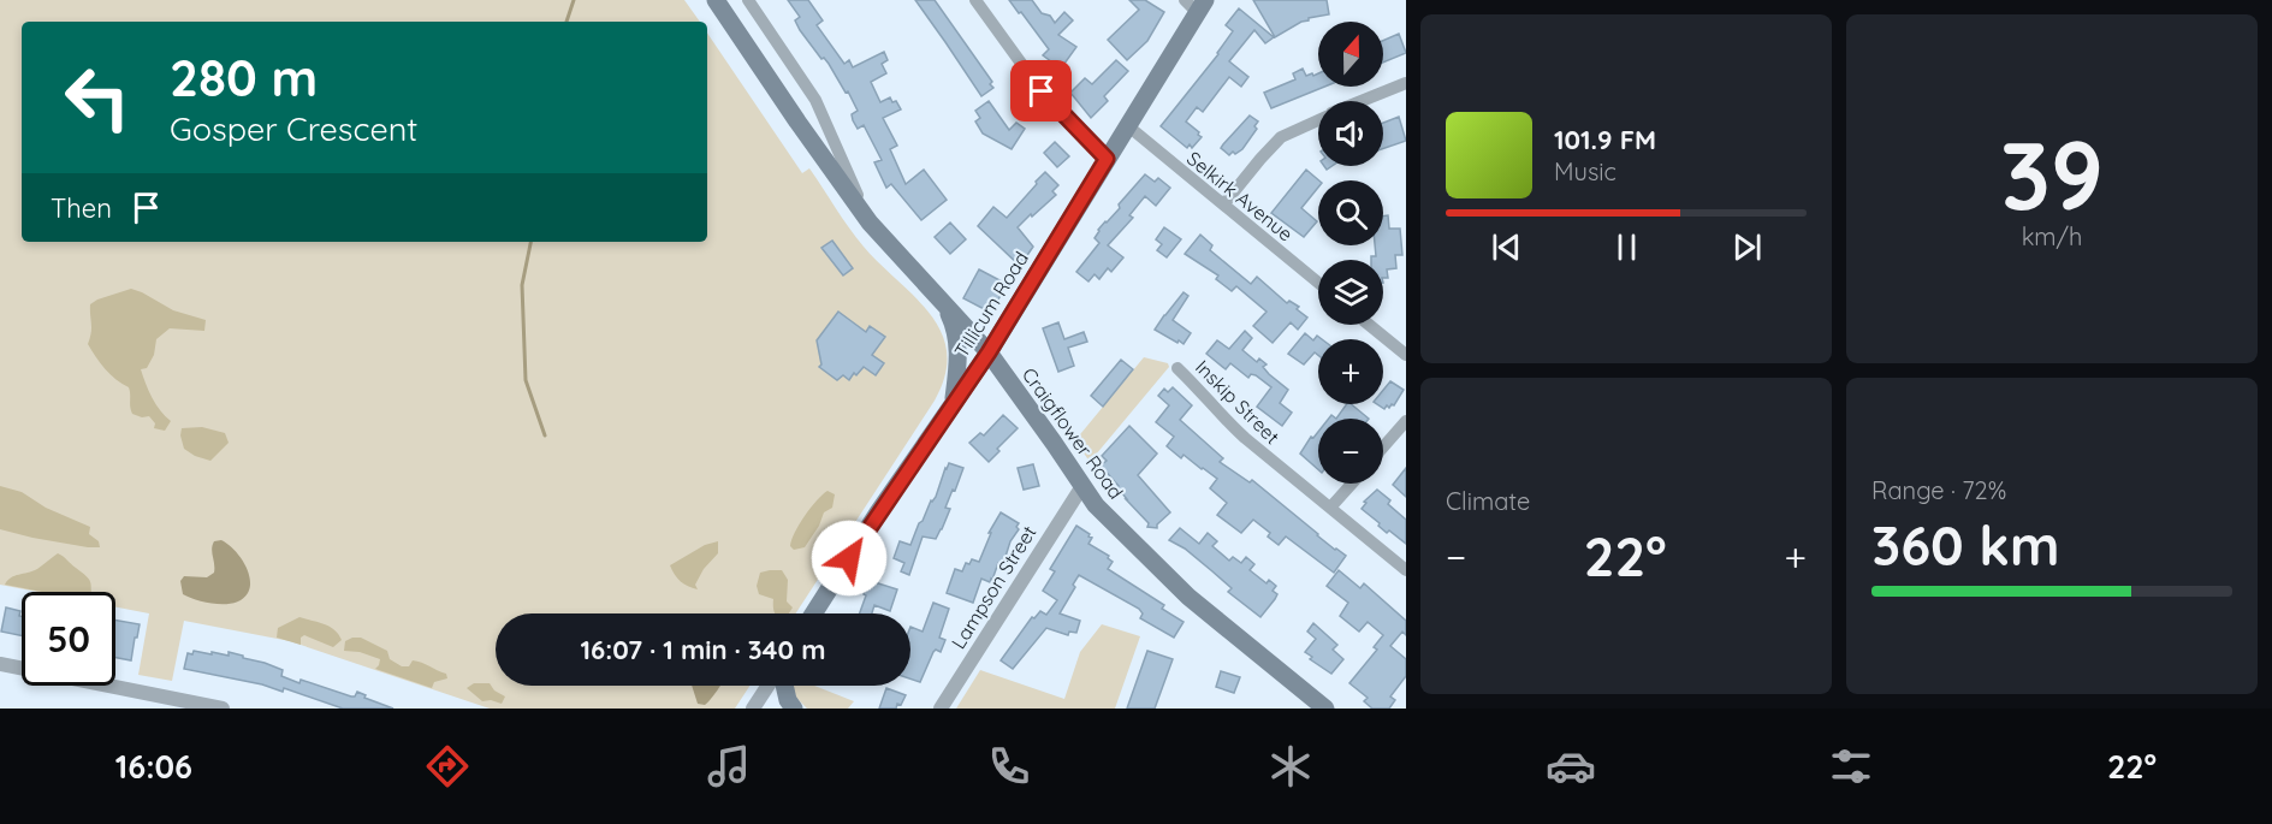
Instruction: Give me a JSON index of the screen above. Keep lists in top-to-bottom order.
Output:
{
  "streets": {
    "main road": ["Tillicum Road", "Craigflower Road"],
    "street": ["Selkirk Avenue", "Inskip Street", "Lampson Street"]
  },
  "crossings": [
    ["Selkirk Avenue", "Tillicum Road"],
    ["Tillicum Road", "Craigflower Road"],
    ["Craigflower Road", "Lampson Street"]
  ],
  "north": "top",
  "page": {
    "tile": [
      ["39", "km/h"],
      "Climate",
      ["Range · 72%", "360 km"]
    ],
    "map_buttons": ["+", "−"],
    "turn": ["280 m", "Gosper Crescent"],
    "song": ["101.9 FM", "Music"],
    "then": "Then",
    "heat": ["−", "22°", "+"],
    "limit": "50",
    "trip": "16:07 · 1 min · 340 m",
    "tabs": ["16:06", "22°"]
  }
}
